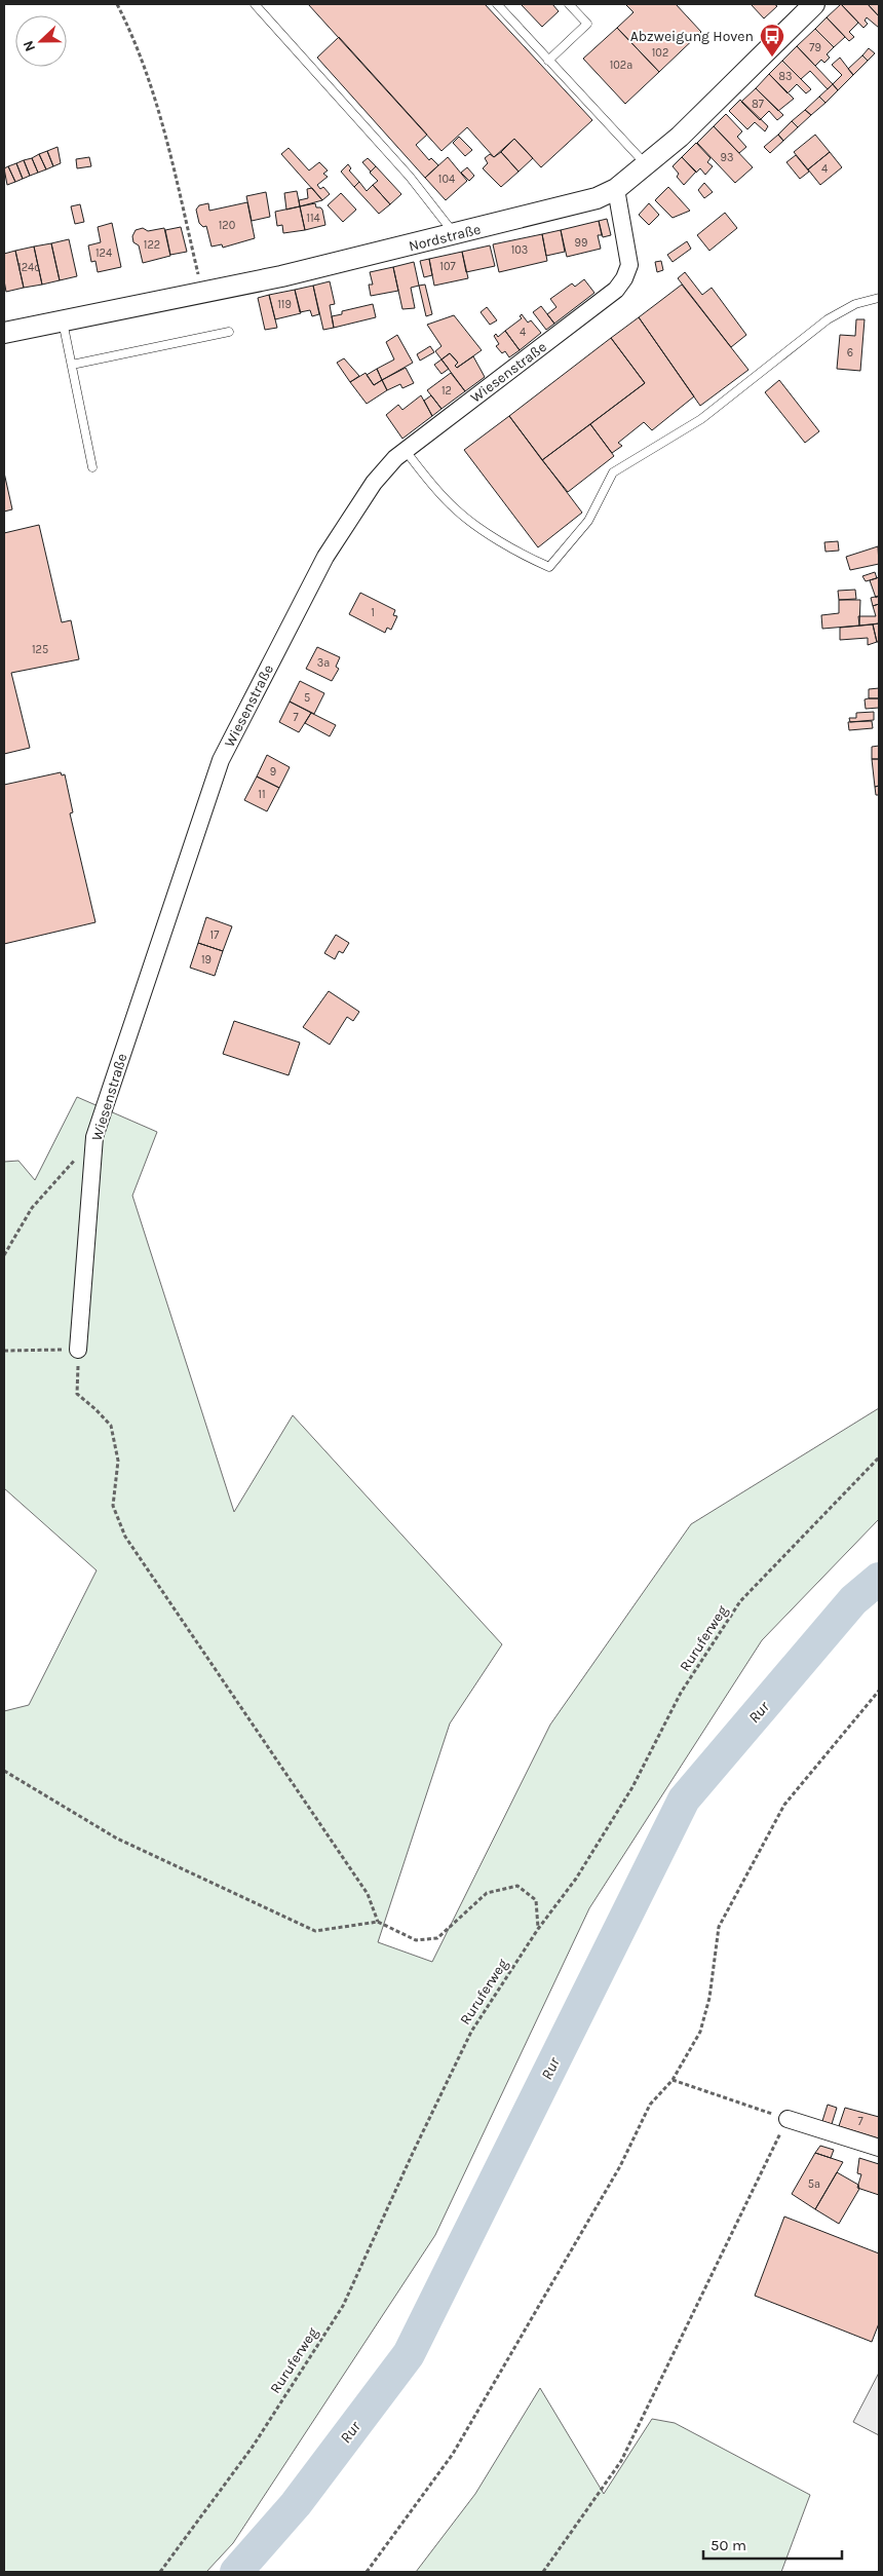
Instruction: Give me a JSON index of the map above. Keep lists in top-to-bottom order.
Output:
{
  "streets": {
    "street": ["Nordstraße", "Wiesenstraße"],
    "path": ["Ruruferweg"]
  },
  "crossings": [
    ["Nordstraße", "Wiesenstraße"]
  ],
  "water": ["Rur"],
  "places": {
    "bus stop": ["Abzweigung Hoven"]
  },
  "house_numbers": [
    "79",
    "102",
    "102a",
    "83",
    "87",
    "93",
    "4",
    "104",
    "114",
    "120",
    "99",
    "122",
    "103",
    "124",
    "107",
    "124c",
    "119",
    "4",
    "6",
    "12",
    "1",
    "125",
    "3a",
    "5",
    "7",
    "9",
    "11",
    "17",
    "19",
    "7",
    "5a"
  ],
  "scale_bar": "50 m",
  "north": "left"
}
